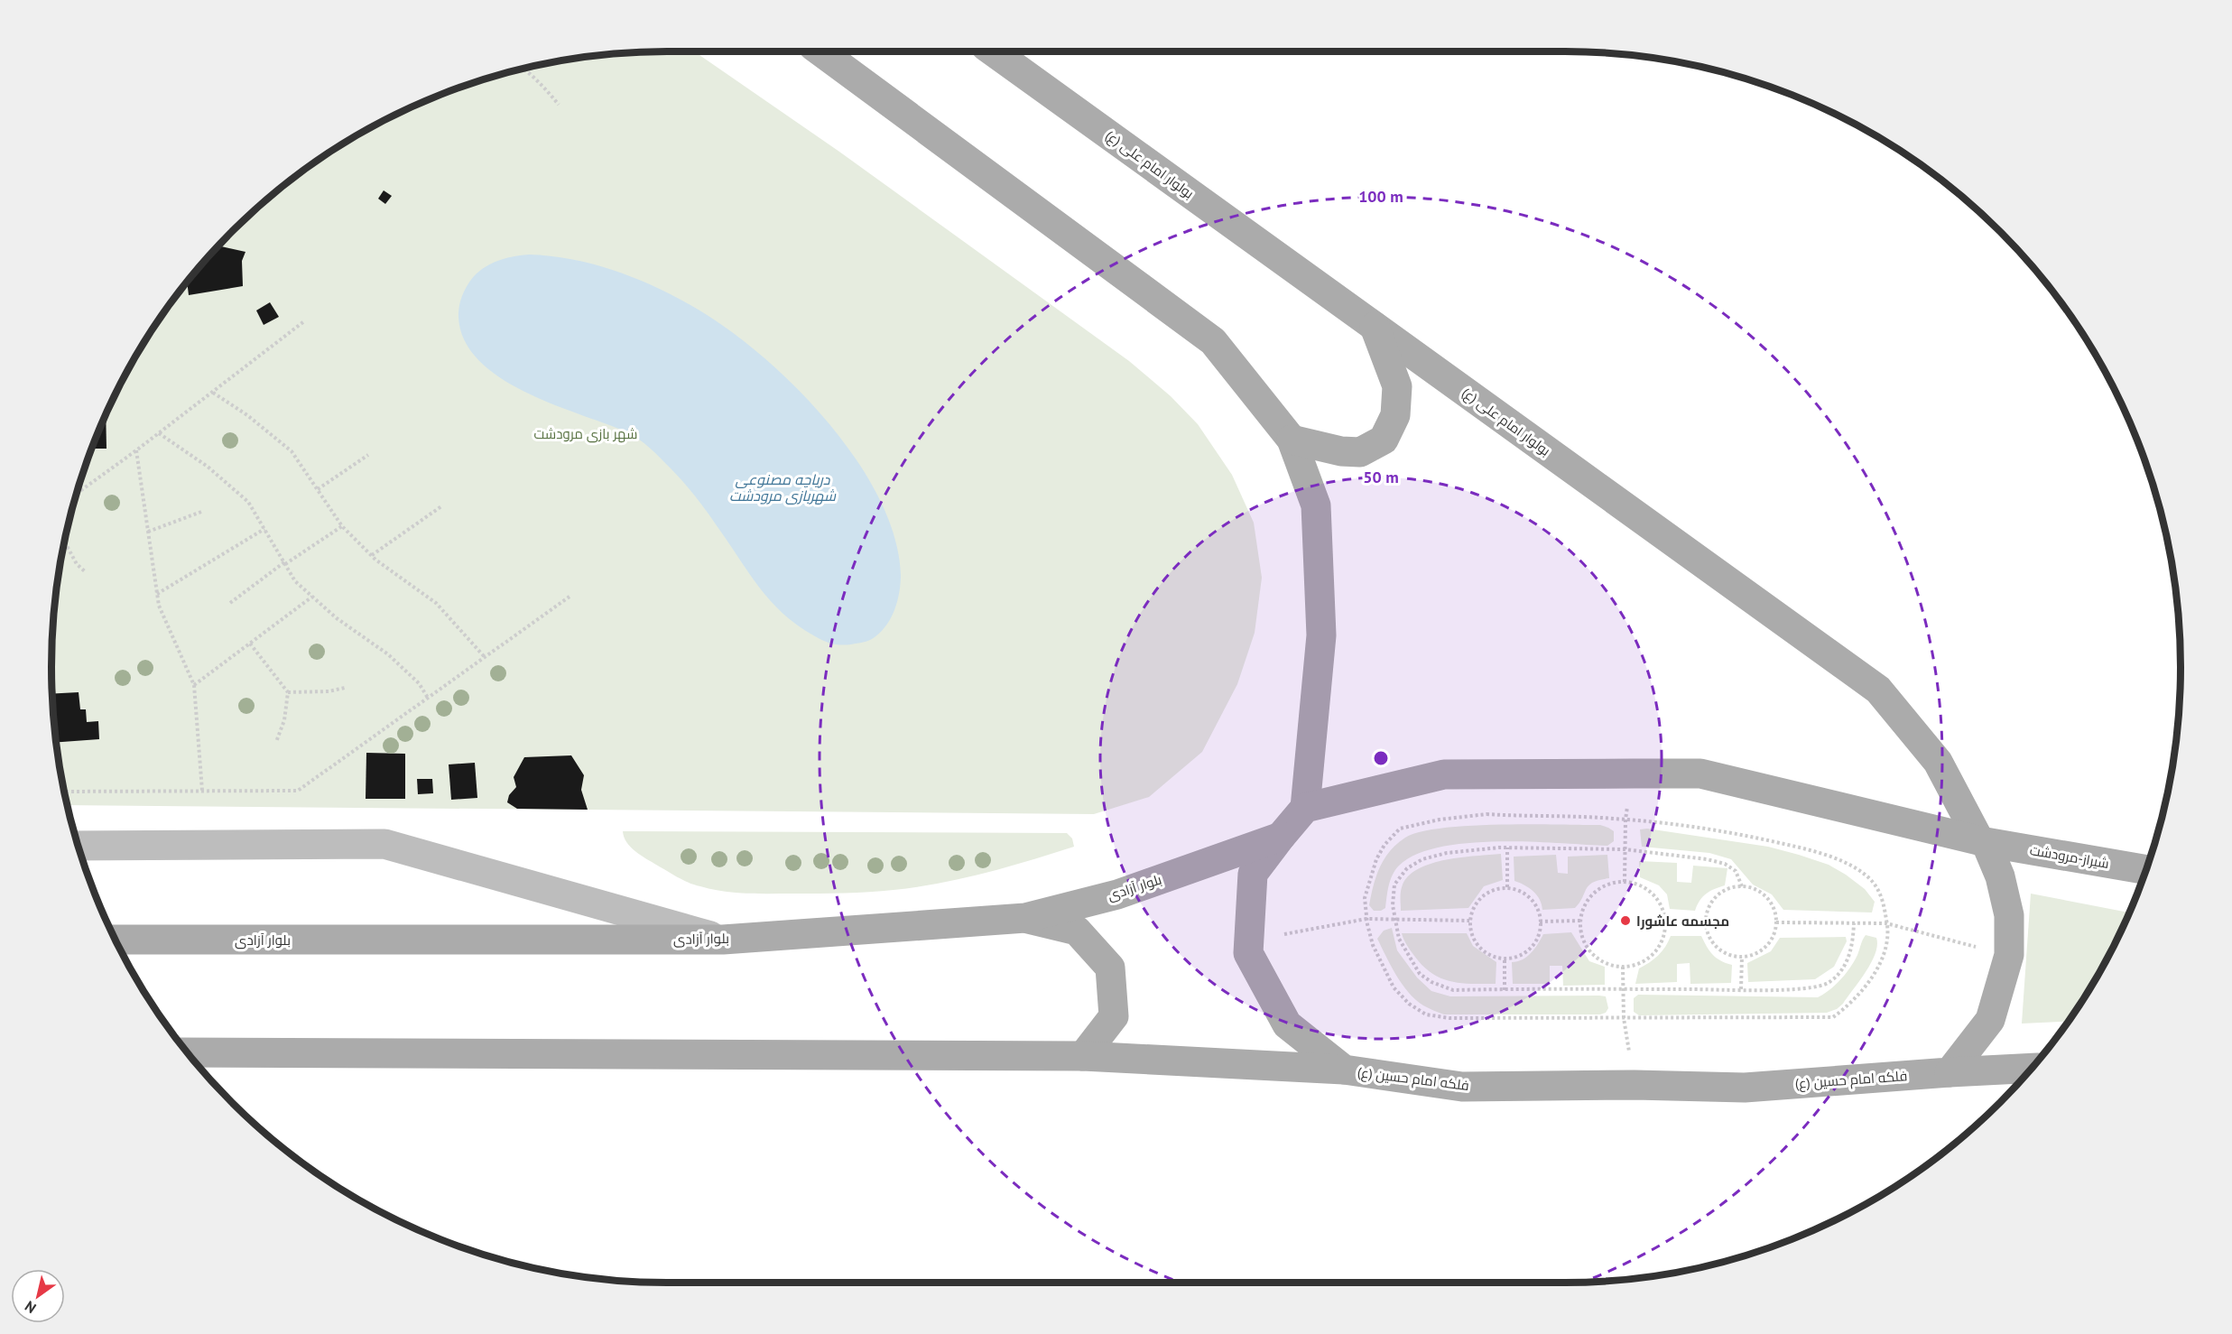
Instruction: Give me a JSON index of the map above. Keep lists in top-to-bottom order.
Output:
{
  "streets": {
    "main road": [
      "بولوار امام علی (ع)",
      "شیراز-مرودشت",
      "بلوار آزادی",
      "فلکه امام حسین (ع)"
    ]
  },
  "crossings": [
    ["بولوار امام علی (ع)", "شیراز-مرودشت"],
    ["بلوار آزادی", "فلکه امام حسین (ع)"]
  ],
  "water": ["دریاچه مصنوعی شهربازی مرودشت"],
  "parks": ["شهر بازی مرودشت"],
  "places": ["مجسمه عاشورا"],
  "north": "bottom left",
  "rings": ["100 m", "50 m"]
}
